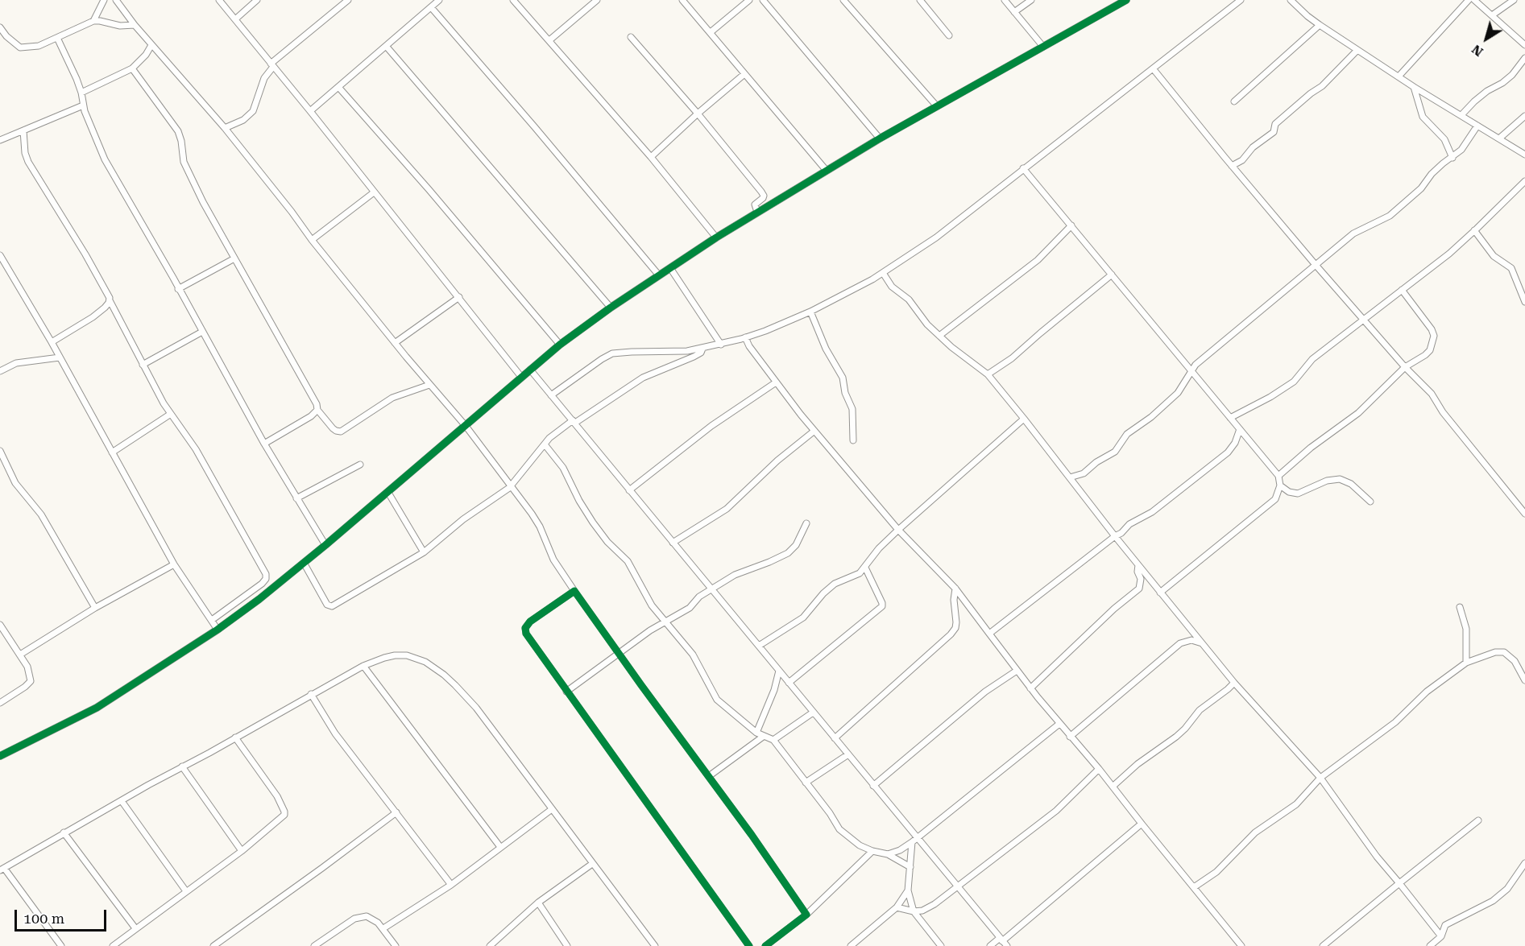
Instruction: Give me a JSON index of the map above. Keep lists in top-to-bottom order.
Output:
{
  "scale_bar": "100 m",
  "north": "bottom left"
}
